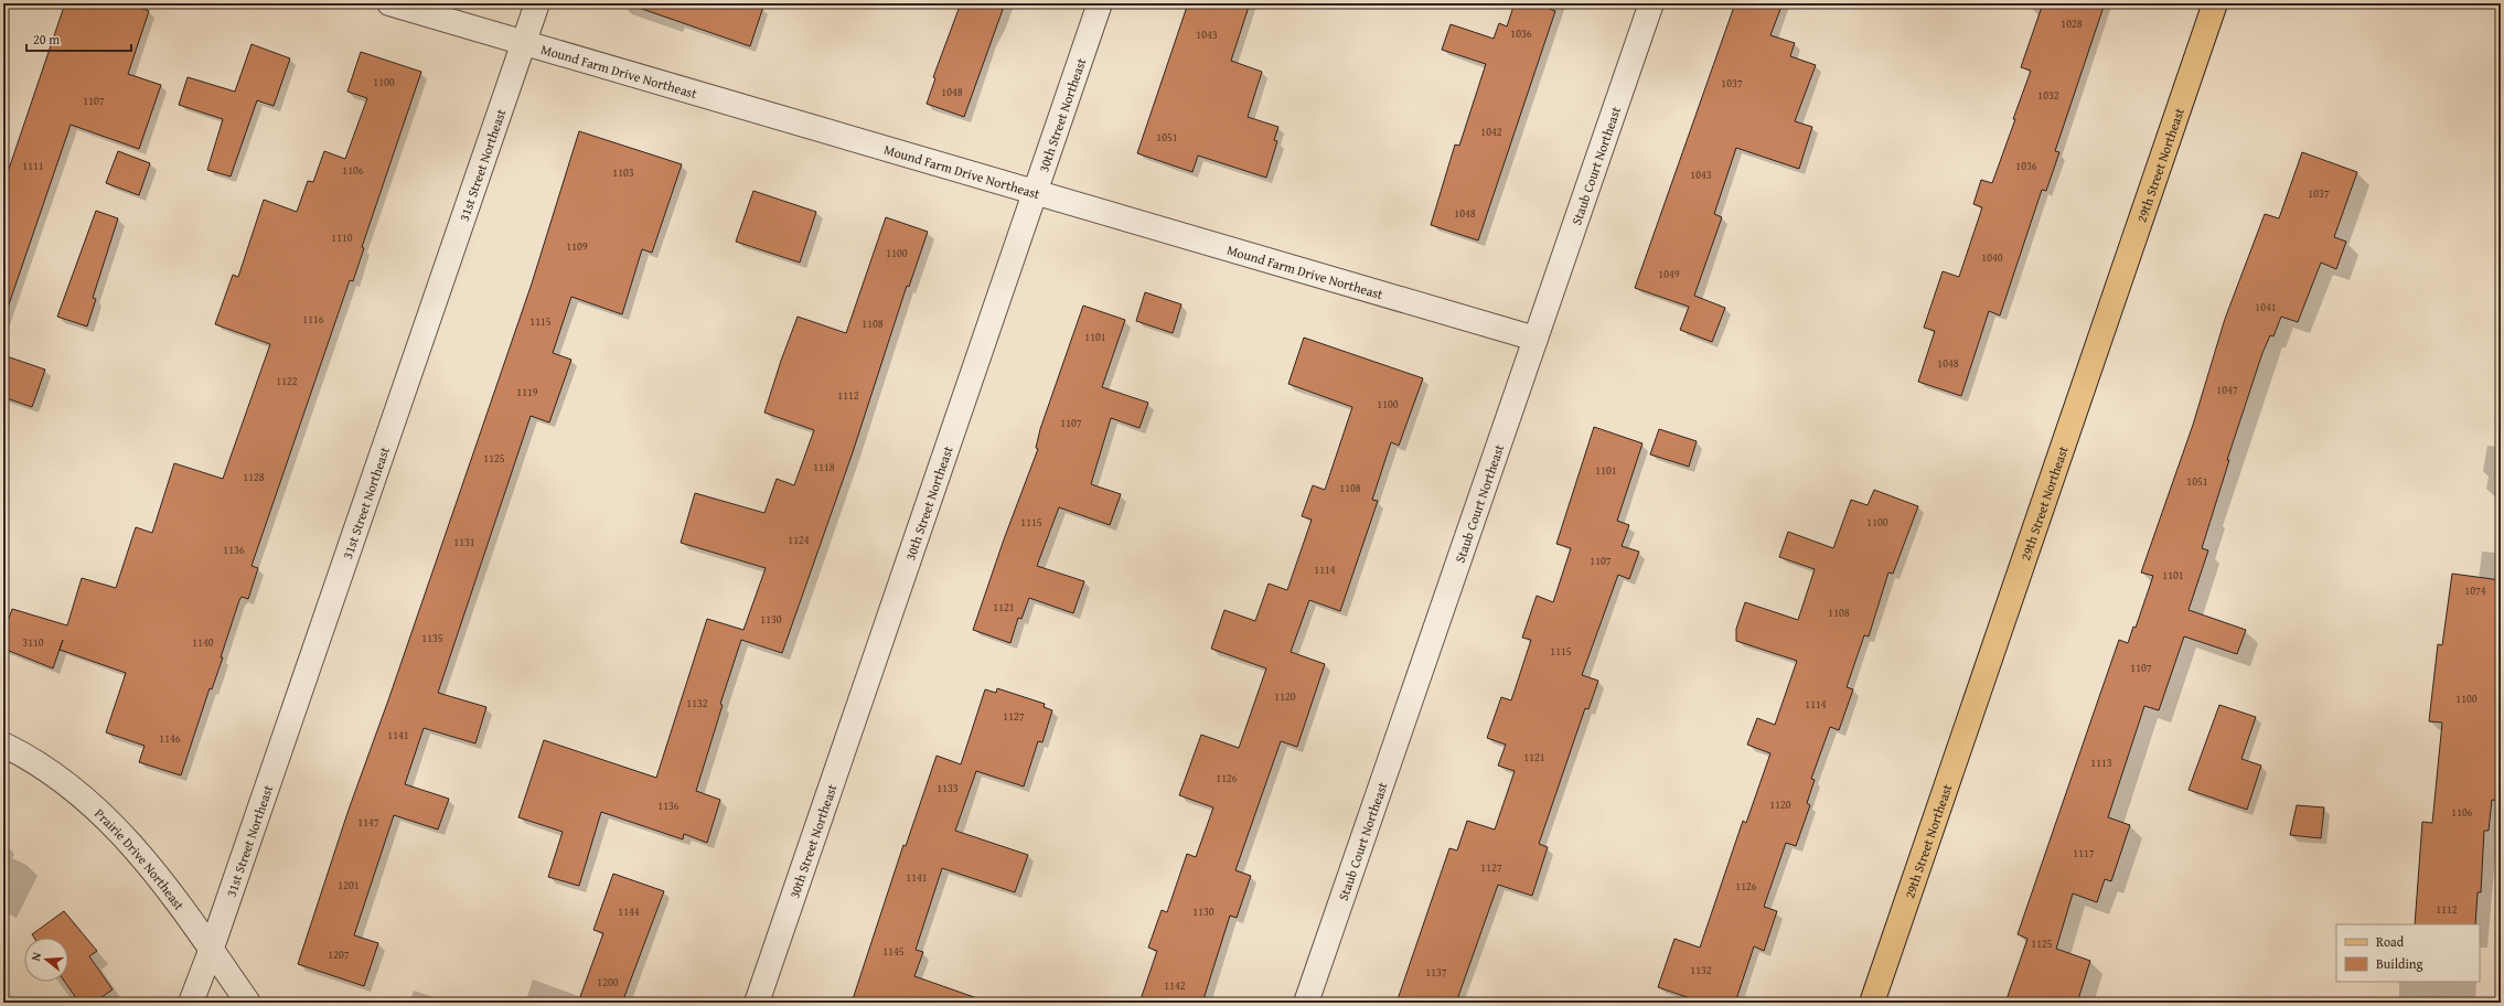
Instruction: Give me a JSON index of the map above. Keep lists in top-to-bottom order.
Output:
{
  "streets": {
    "main road": ["29th Street Northeast"],
    "street": [
      "Mound Farm Drive Northeast",
      "30th Street Northeast",
      "31st Street Northeast",
      "Staub Court Northeast",
      "Prairie Drive Northeast"
    ]
  },
  "crossings": [
    ["Mound Farm Drive Northeast", "30th Street Northeast"],
    ["Mound Farm Drive Northeast", "31st Street Northeast"],
    ["Mound Farm Drive Northeast", "Staub Court Northeast"],
    ["31st Street Northeast", "Prairie Drive Northeast"]
  ],
  "house_numbers": [
    "1028",
    "1036",
    "1043",
    "1100",
    "1037",
    "1048",
    "1032",
    "1107",
    "1042",
    "1051",
    "1111",
    "1036",
    "1106",
    "1103",
    "1043",
    "1037",
    "1048",
    "1110",
    "1109",
    "1100",
    "1040",
    "1049",
    "1041",
    "1116",
    "1115",
    "1108",
    "1101",
    "1048",
    "1122",
    "1047",
    "1119",
    "1112",
    "1100",
    "1107",
    "1125",
    "1118",
    "1101",
    "1128",
    "1051",
    "1108",
    "1115",
    "1100",
    "1124",
    "1131",
    "1136",
    "1107",
    "1114",
    "1101",
    "1074",
    "1121",
    "1108",
    "1130",
    "1135",
    "3110",
    "1140",
    "1115",
    "1107",
    "1120",
    "1100",
    "1132",
    "1114",
    "1127",
    "1141",
    "1146",
    "1121",
    "1113",
    "1126",
    "1133",
    "1120",
    "1136",
    "1106",
    "1147",
    "1117",
    "1127",
    "1141",
    "1201",
    "1126",
    "1112",
    "1144",
    "1130",
    "1125",
    "1145",
    "1207",
    "1132",
    "1137",
    "1200",
    "1142"
  ],
  "legend": ["Road", "Building"],
  "scale_bar": "20 m",
  "north": "left"
}
